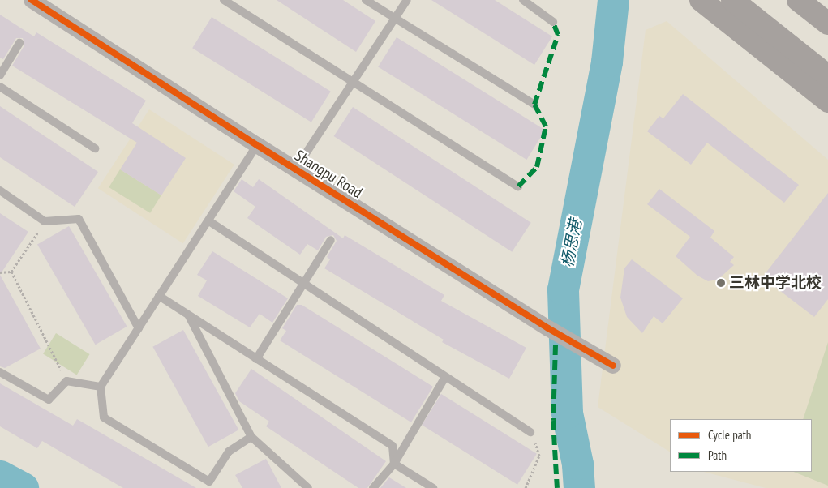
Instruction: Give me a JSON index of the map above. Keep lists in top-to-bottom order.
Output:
{
  "streets": {
    "street": ["Shangpu Road"]
  },
  "water": ["杨思港"],
  "places": ["三林中学北校"],
  "legend": ["Cycle path", "Path"]
}
